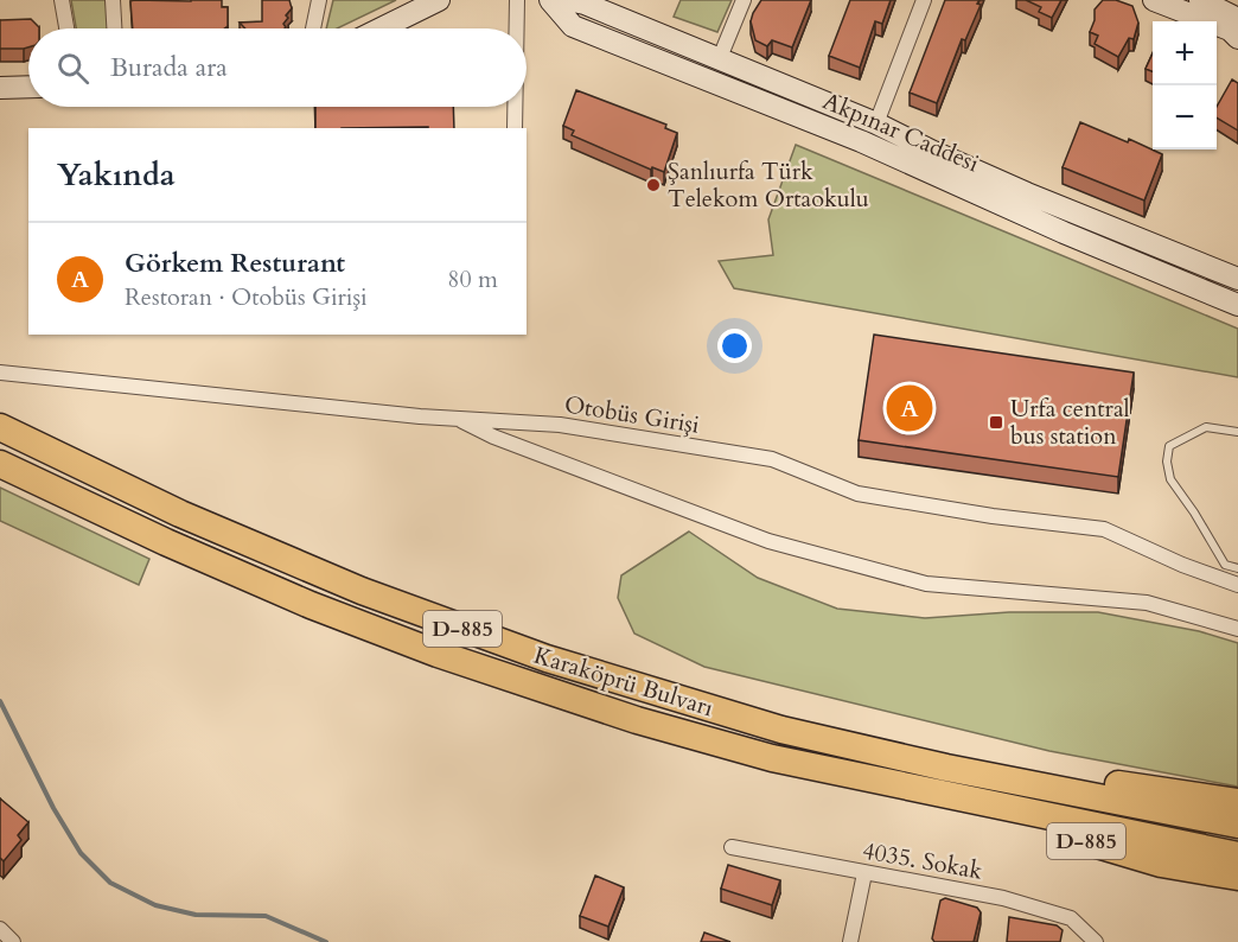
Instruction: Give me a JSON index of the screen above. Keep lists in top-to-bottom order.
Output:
{
  "streets": {
    "highway": ["D-885", "Karaköprü Bulvarı"],
    "street": ["Akpınar Caddesi", "Otobüs Girişi", "4035. Sokak"]
  },
  "crossings": [
    ["D-885", "Karaköprü Bulvarı"]
  ],
  "places": {
    "other": ["Şanlıurfa Türk Telekom Ortaokulu"],
    "transit": ["Urfa central bus station"]
  },
  "page": {
    "map_buttons": ["+", "−"],
    "search": "Burada ara",
    "heading": "Yakında",
    "list": [
      {
        "mark": "A",
        "name": "Görkem Resturant",
        "note": "Restoran · Otobüs Girişi",
        "value": "80 m"
      }
    ],
    "pins": "A"
  }
}
